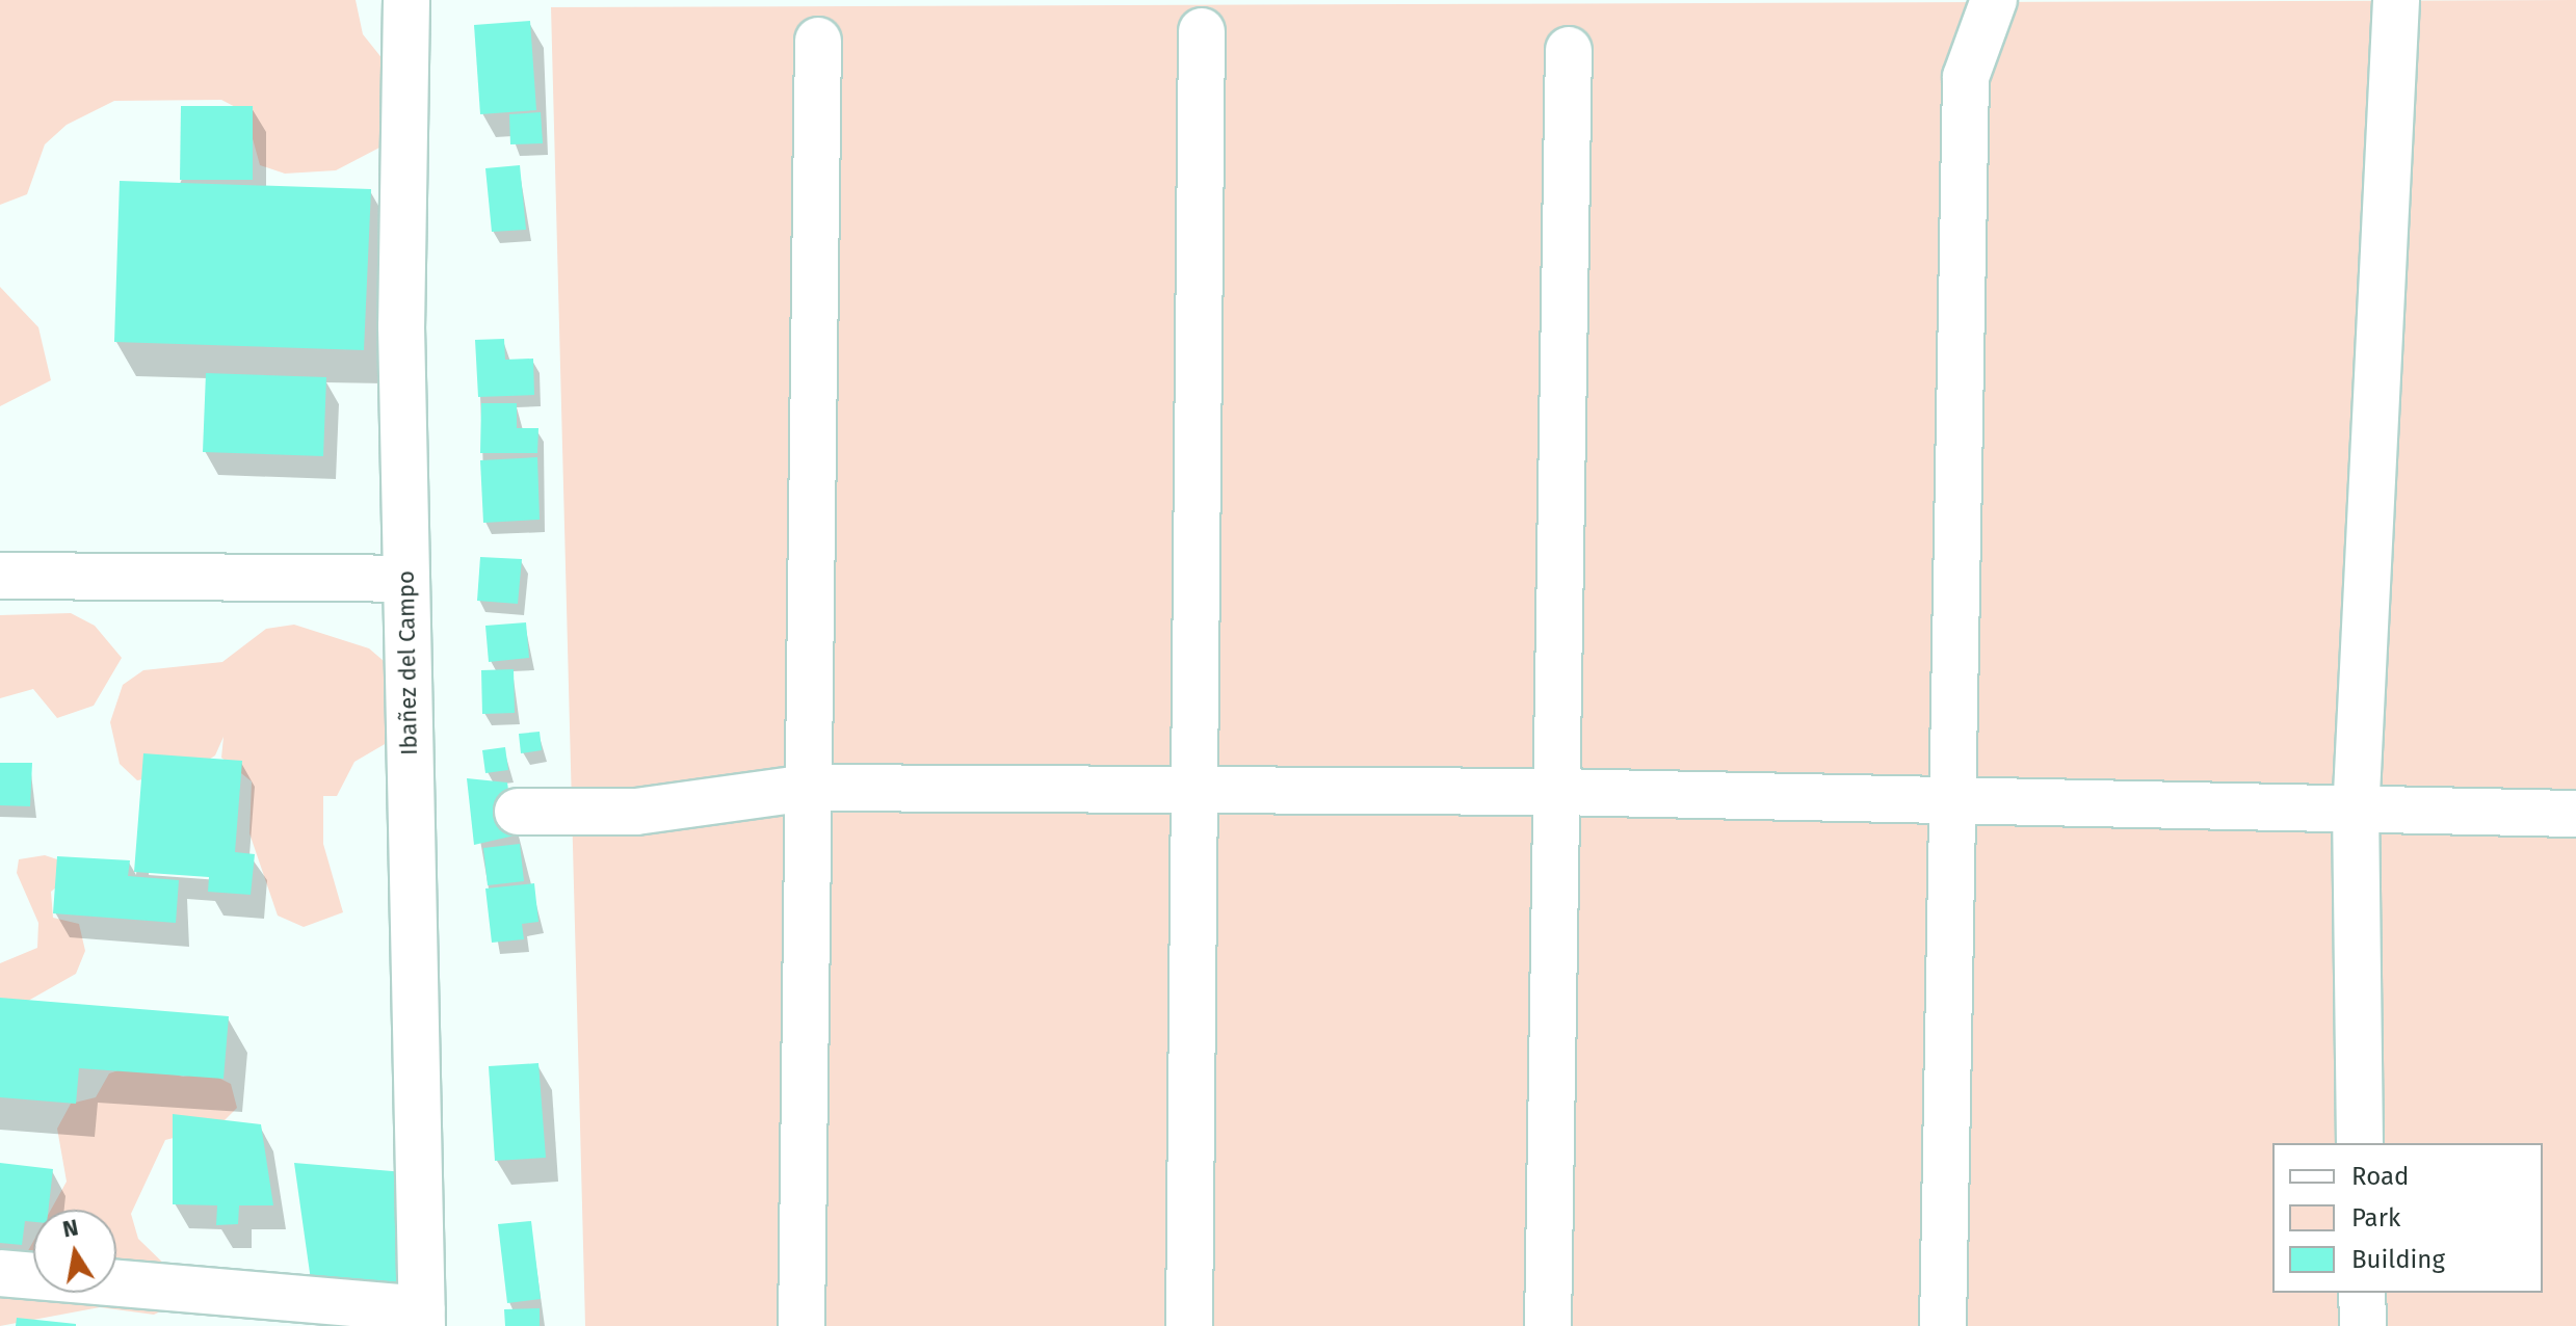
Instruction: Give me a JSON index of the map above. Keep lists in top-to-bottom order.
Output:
{
  "streets": {
    "street": ["Ibañez del Campo"]
  },
  "legend": ["Road", "Park", "Building"],
  "north": "top"
}
